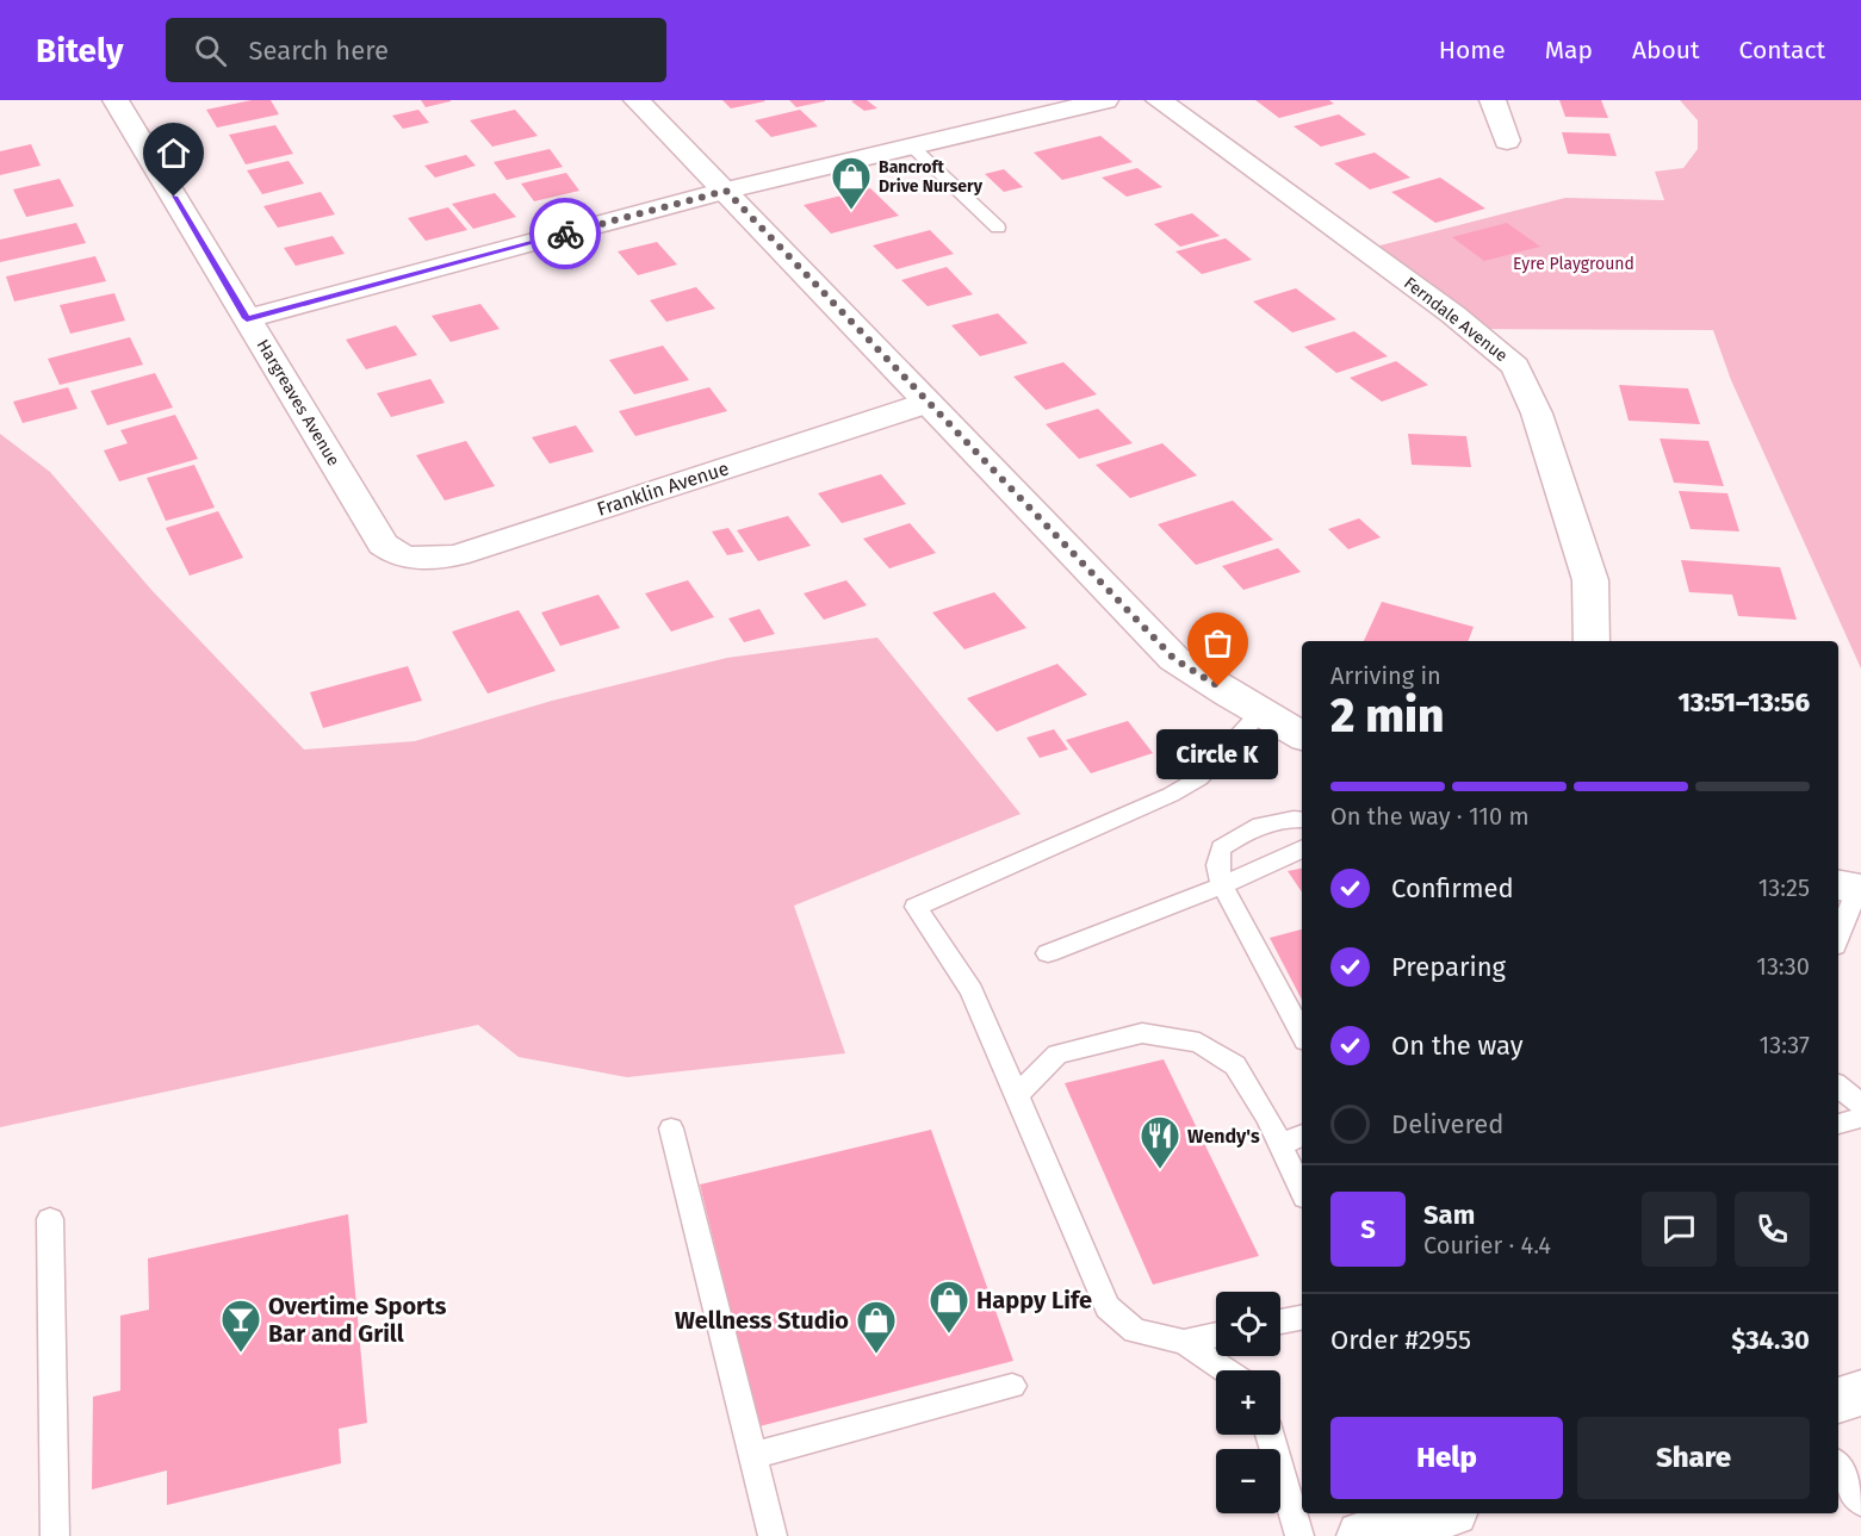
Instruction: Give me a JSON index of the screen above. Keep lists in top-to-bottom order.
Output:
{
  "streets": {
    "street": ["Ferndale Avenue", "Hargreaves Avenue", "Franklin Avenue"]
  },
  "crossings": [
    ["Hargreaves Avenue", "Franklin Avenue"]
  ],
  "parks": ["Eyre Playground"],
  "places": {
    "shop": ["Bancroft Drive Nursery", "Happy Life", "Wellness Studio"],
    "other": ["Circle K"],
    "restaurant": ["Wendy's"],
    "bar": ["Overtime Sports Bar and Grill"]
  },
  "page": {
    "header": "Bitely",
    "search": "Search here",
    "nav": [
      "Home",
      "Map",
      "About",
      "Contact"
    ],
    "heading": ["2 min", "Arriving in", "13:51–13:56"],
    "panel": [
      "Sam",
      "Courier · 4.4",
      "Order #2955",
      "$34.30"
    ],
    "bubble": "Circle K",
    "bar": "On the way · 110 m",
    "list": [
      ["Confirmed", "13:25"],
      ["Preparing", "13:30"],
      ["On the way", "13:37"],
      "Delivered"
    ],
    "round": "S",
    "map_buttons": ["+", "−"],
    "buttons": ["Help", "Share"]
  }
}
